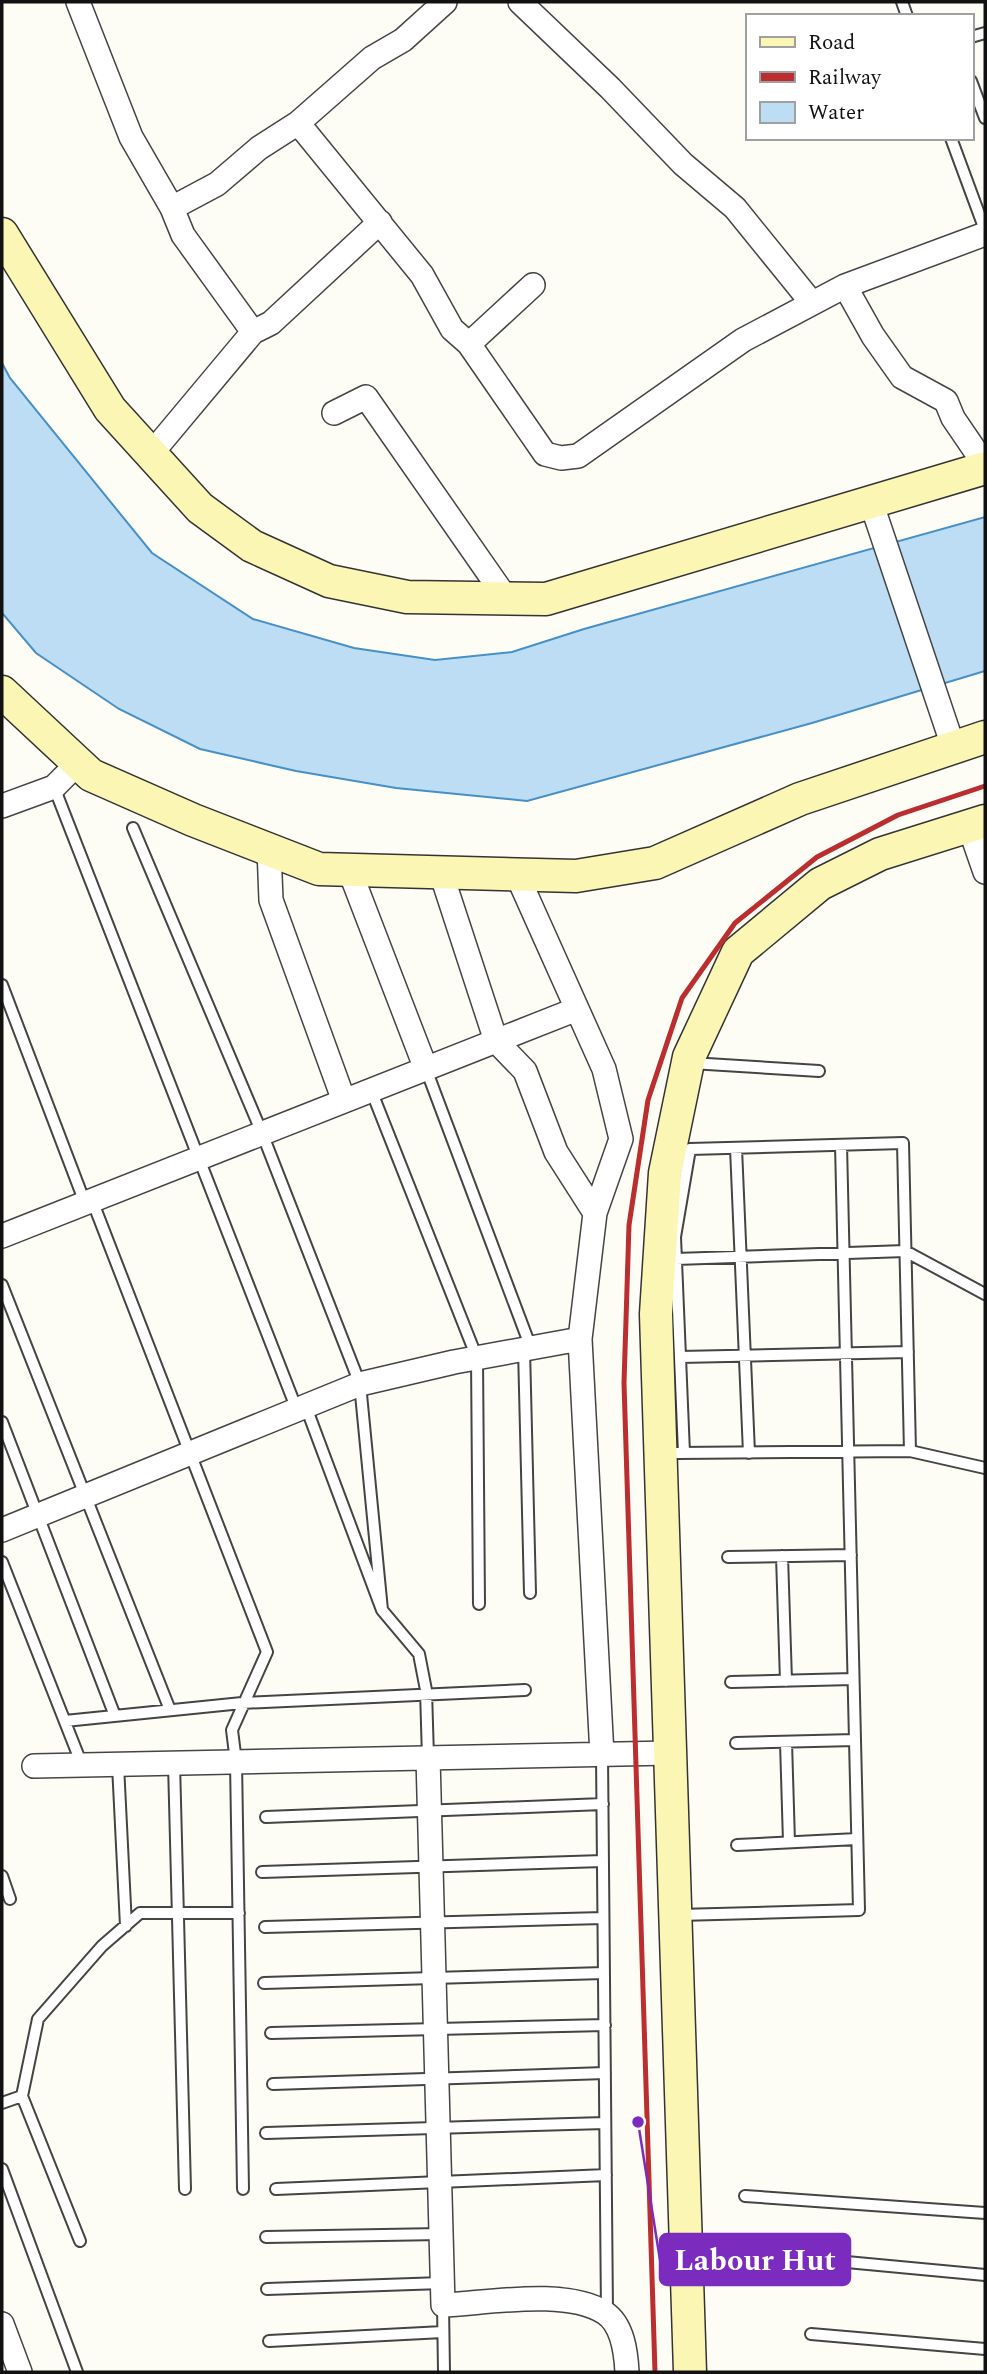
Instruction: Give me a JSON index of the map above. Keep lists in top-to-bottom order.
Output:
{
  "places": ["Labour Hut"],
  "legend": ["Road", "Railway", "Water"]
}
